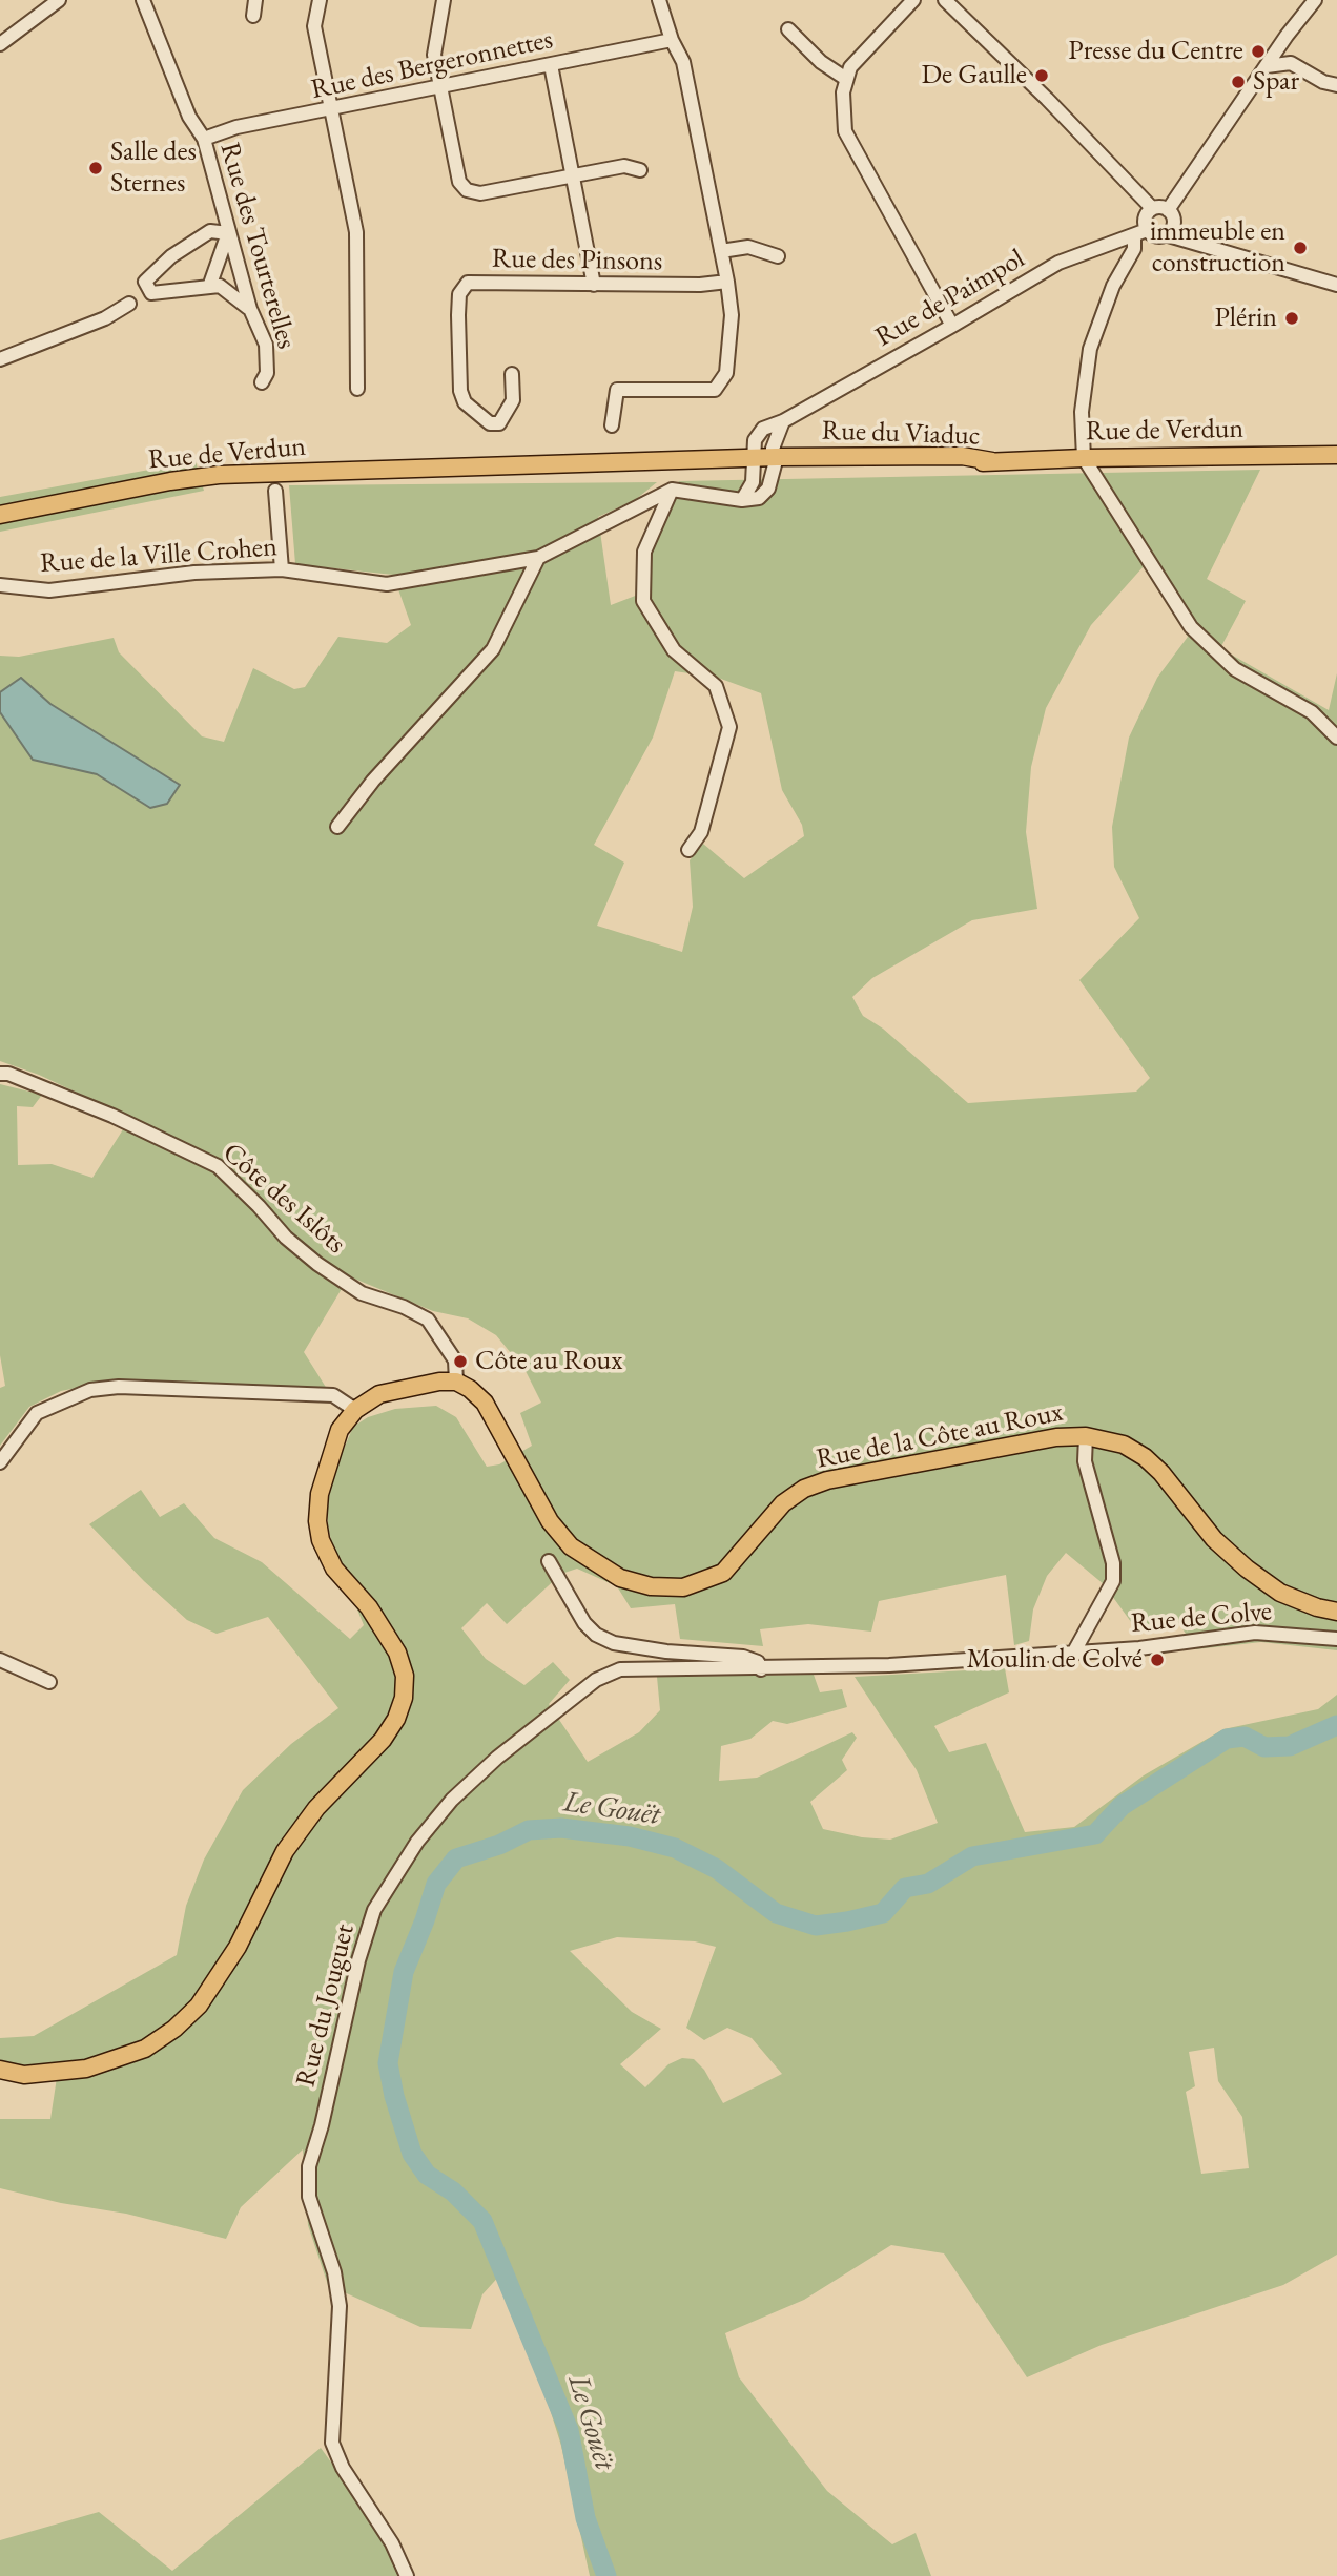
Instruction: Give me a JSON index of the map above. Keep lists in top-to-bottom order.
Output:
{
  "streets": {
    "main road": ["Rue de Verdun", "Rue du Viaduc", "Rue de la Côte au Roux"],
    "street": [
      "Rue des Bergeronnettes",
      "Rue des Tourterelles",
      "Rue des Pinsons",
      "Rue de Paimpol",
      "Rue de la Ville Crohen",
      "Côte des Islôts",
      "Rue de Colve",
      "Rue du Jouguet"
    ]
  },
  "crossings": [
    ["Rue des Bergeronnettes", "Rue des Tourterelles"],
    ["Rue de Paimpol", "Rue de Verdun"],
    ["Rue de Verdun", "Rue du Viaduc"],
    ["Côte des Islôts", "Rue de la Côte au Roux"],
    ["Rue de Colve", "Rue du Jouguet"]
  ],
  "water": ["Le Gouët"],
  "places": [
    "Presse du Centre",
    "De Gaulle",
    "Spar",
    "Salle des Sternes",
    "immeuble en construction",
    "Plérin",
    "Côte au Roux",
    "Moulin de Colvé"
  ]
}
